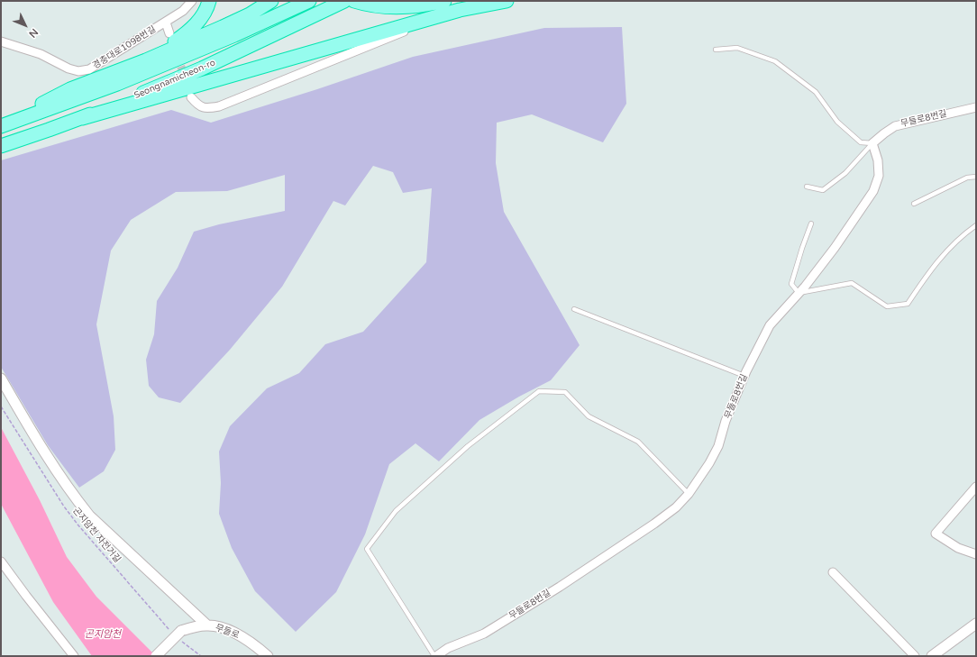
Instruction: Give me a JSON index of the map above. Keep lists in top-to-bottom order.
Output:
{
  "streets": {
    "highway": ["Seongnamicheon-ro"],
    "street": ["경충대로1098번길", "무들로8번길", "무들로"],
    "path": ["곤지암천 자전거길"]
  },
  "water": ["곤지암천"],
  "north": "bottom right"
}
